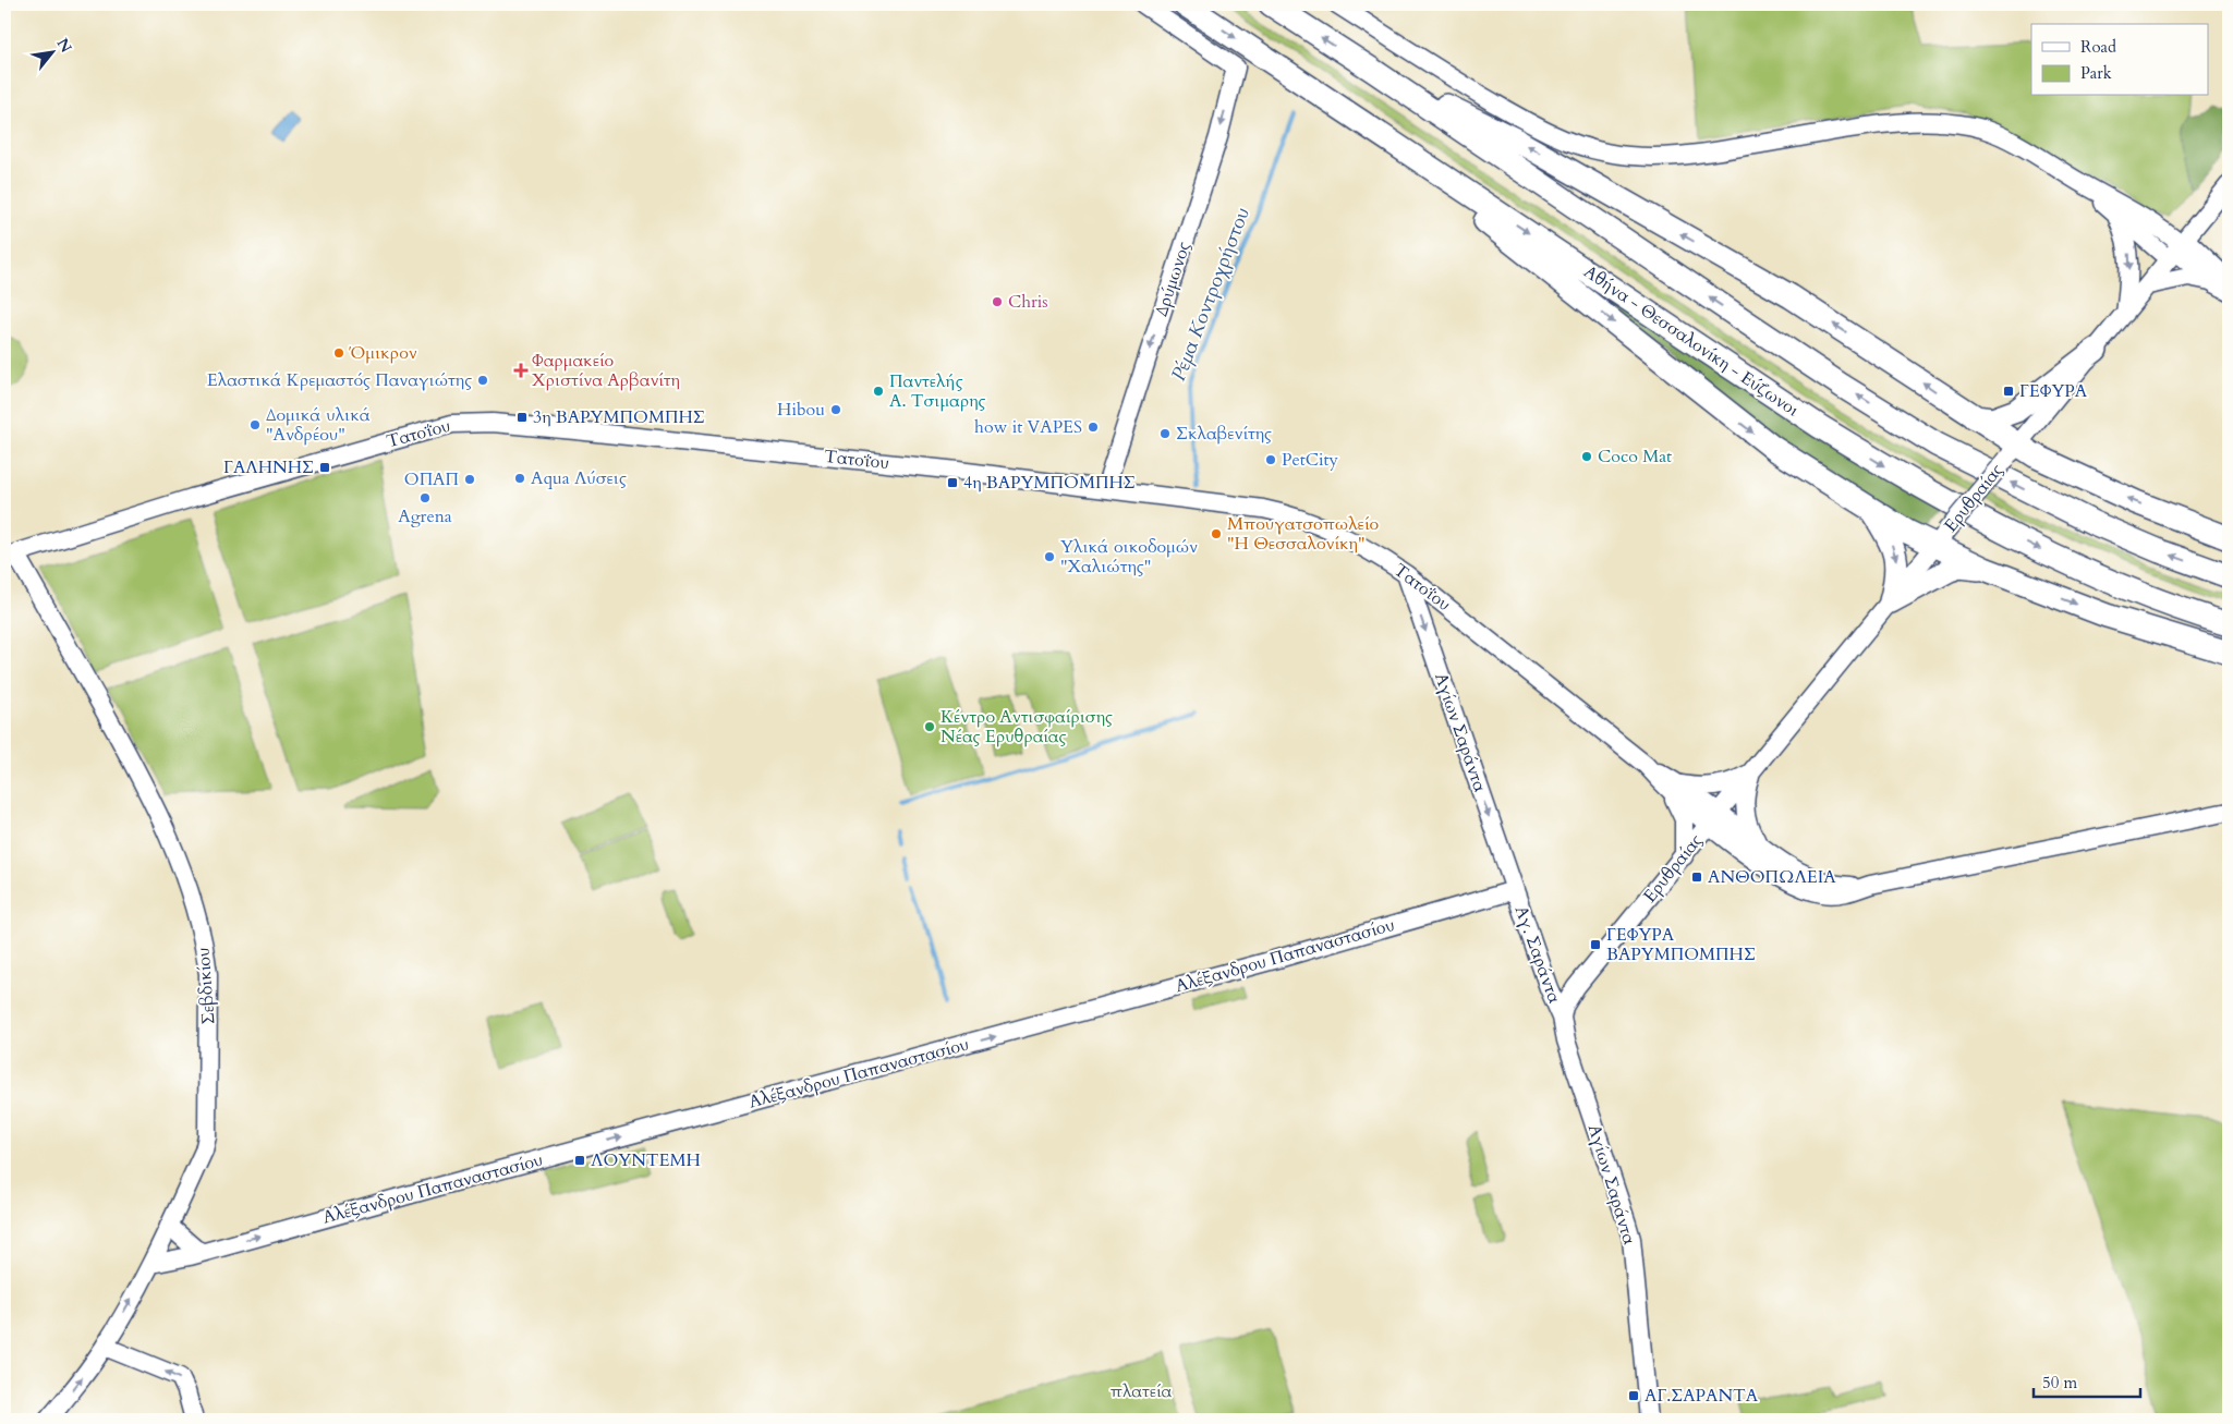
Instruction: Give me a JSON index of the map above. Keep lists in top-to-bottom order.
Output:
{
  "streets": {
    "highway": ["Αθήνα - Θεσσαλονίκη - Εύζωνοι"],
    "main road": [
      "Δρύμωνος",
      "Τατοΐου",
      "Ερυθραίας",
      "Αγίων Σαράντα",
      "Αγ. Σαράντα",
      "Αλέξανδρου Παπαναστασίου",
      "Σεβδικίου"
    ]
  },
  "crossings": [
    ["Δρύμωνος", "Τατοΐου"],
    ["Τατοΐου", "Ερυθραίας"],
    ["Τατοΐου", "Αγίων Σαράντα"],
    ["Τατοΐου", "Σεβδικίου"],
    ["Ερυθραίας", "Αγίων Σαράντα"],
    ["Ερυθραίας", "Αγ. Σαράντα"],
    ["Αγίων Σαράντα", "Αγ. Σαράντα"],
    ["Αγίων Σαράντα", "Αλέξανδρου Παπαναστασίου"],
    ["Αγ. Σαράντα", "Αλέξανδρου Παπαναστασίου"],
    ["Αλέξανδρου Παπαναστασίου", "Σεβδικίου"]
  ],
  "one_way": ["Δρύμωνος", "Αγίων Σαράντα", "Αλέξανδρου Παπαναστασίου"],
  "water": ["Ρέμα Κοντροχρήστου"],
  "parks": ["πλατεία"],
  "places": {
    "other": [
      "Chris",
      "Όμικρον",
      "Ελαστικά Κρεμαστός Παναγιώτης",
      "Παντελής Α. Τσιμαρης",
      "Hibou",
      "Δομικά υλικά \"Ανδρέου\"",
      "how it VAPES",
      "Σκλαβενίτης",
      "Coco Mat",
      "PetCity",
      "Aqua Λύσεις",
      "ΟΠΑΠ",
      "Agrena",
      "Μπουγατσοπωλείο \"Η Θεσσαλονίκη\"",
      "Υλικά οικοδομών \"Χαλιώτης\"",
      "Κέντρο Αντισφαίρισης Νέας Ερυθραίας"
    ],
    "health": ["Φαρμακείο Χριστίνα Αρβανίτη"],
    "transit": [
      "ΓΕΦΥΡΑ",
      "3η ΒΑΡΥΜΠΟΜΠΗΣ",
      "ΓΑΛΗΝΗΣ",
      "4η ΒΑΡΥΜΠΟΜΠΗΣ",
      "ΑΝΘΟΠΩΛΕΙΑ",
      "ΓΕΦΥΡΑ ΒΑΡΥΜΠΟΜΠΗΣ",
      "ΛΟΥΝΤΕΜΗ",
      "ΑΓ.ΣΑΡΑΝΤΑ"
    ]
  },
  "legend": ["Road", "Park"],
  "scale_bar": "50 m",
  "north": "top right"
}
